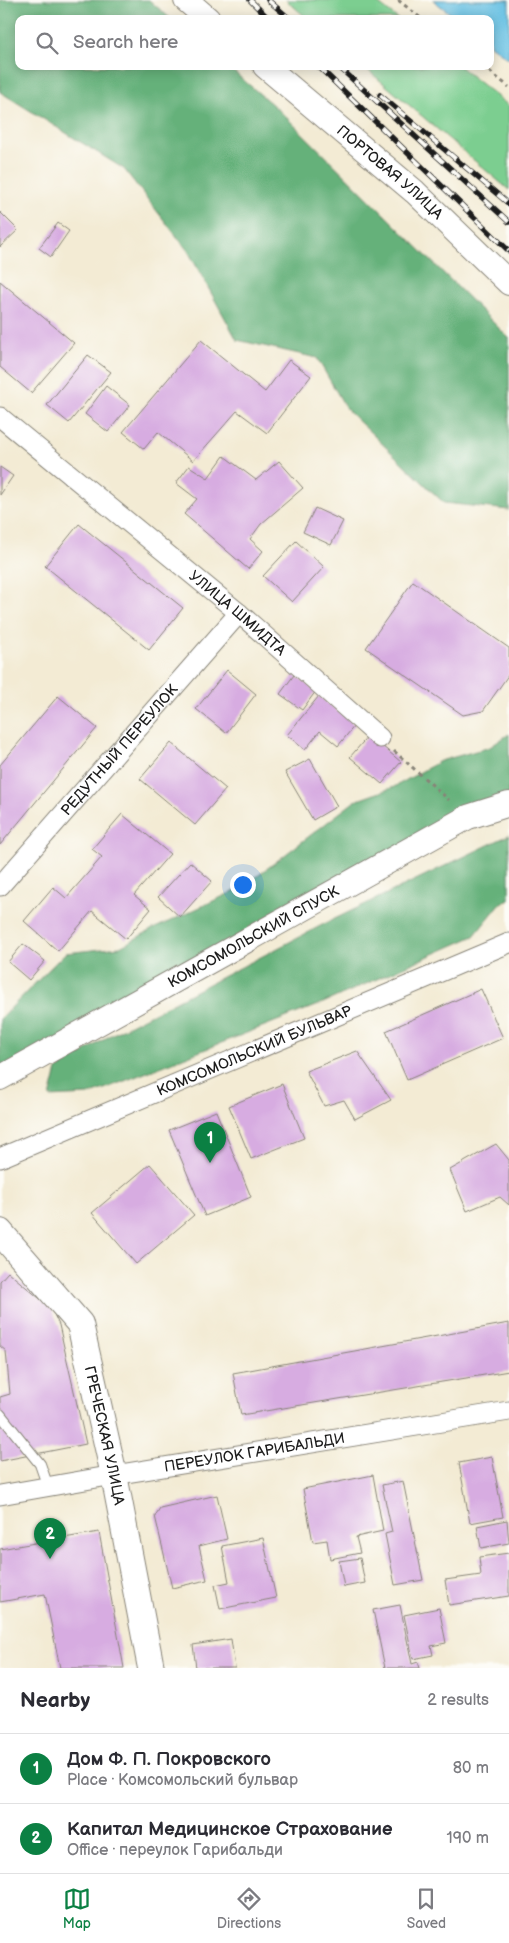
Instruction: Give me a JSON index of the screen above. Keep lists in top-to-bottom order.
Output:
{
  "streets": {
    "main road": ["ГРЕЧЕСКАЯ УЛИЦА"],
    "street": [
      "ПОРТОВАЯ УЛИЦА",
      "УЛИЦА ШМИДТА",
      "РЕДУТНЫЙ ПЕРЕУЛОК",
      "КОМСОМОЛЬСКИЙ СПУСК",
      "КОМСОМОЛЬСКИЙ БУЛЬВАР",
      "ПЕРЕУЛОК ГАРИБАЛЬДИ"
    ]
  },
  "crossings": [
    ["УЛИЦА ШМИДТА", "РЕДУТНЫЙ ПЕРЕУЛОК"],
    ["ГРЕЧЕСКАЯ УЛИЦА", "ПЕРЕУЛОК ГАРИБАЛЬДИ"]
  ],
  "page": {
    "search": "Search here",
    "pins": ["1", "2"],
    "heading": ["Nearby", "2 results"],
    "list": [
      {
        "mark": "1",
        "name": "Дом Ф. П. Покровского",
        "note": "Place · Комсомольский бульвар",
        "value": "80 m"
      },
      {
        "mark": "2",
        "name": "Капитал Медицинское Страхование",
        "note": "Office · переулок Гарибальди",
        "value": "190 m"
      }
    ],
    "nav": ["Map", "Directions", "Saved"]
  }
}
